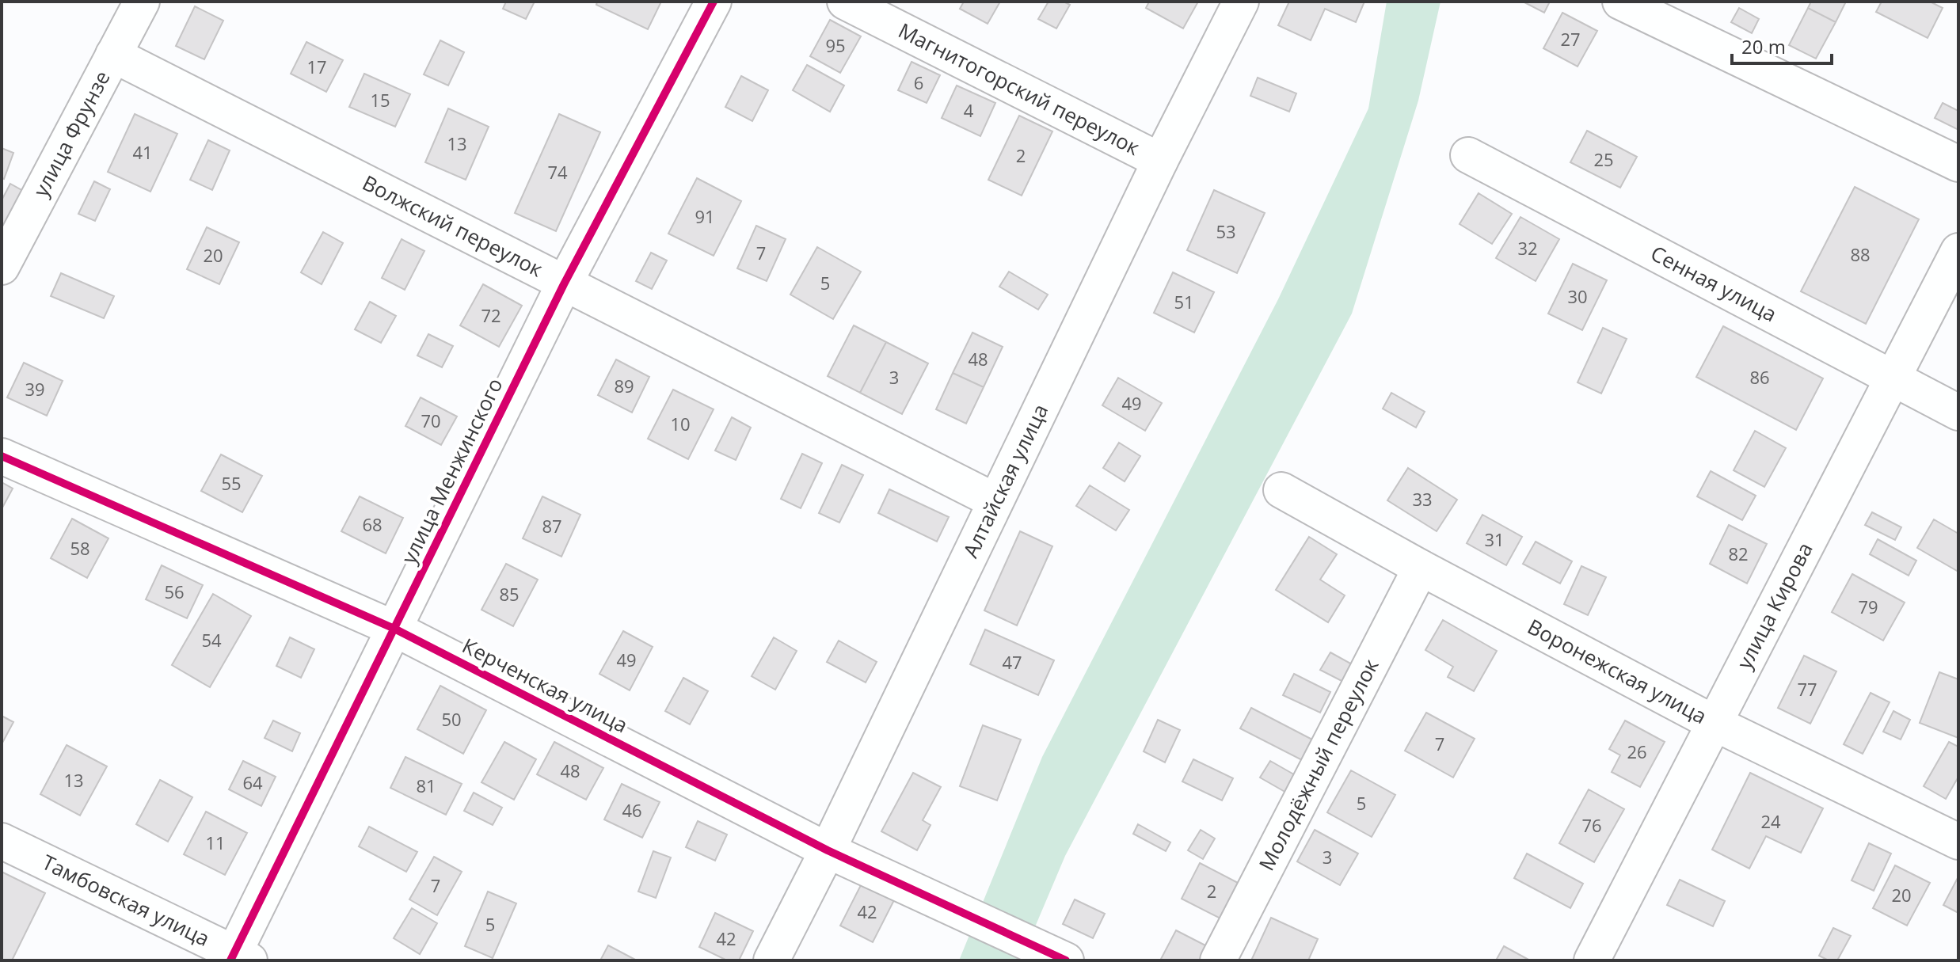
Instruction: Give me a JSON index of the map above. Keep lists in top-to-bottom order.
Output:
{
  "streets": {
    "street": [
      "Магнитогорский переулок",
      "улица Фрунзе",
      "Волжский переулок",
      "Сенная улица",
      "улица Менжинского",
      "Алтайская улица",
      "улица Кирова",
      "Воронежская улица",
      "Керченская улица",
      "Молодёжный переулок",
      "Тамбовская улица"
    ]
  },
  "crossings": [
    ["Магнитогорский переулок", "Алтайская улица"],
    ["улица Фрунзе", "Волжский переулок"],
    ["Волжский переулок", "улица Менжинского"],
    ["Волжский переулок", "Алтайская улица"],
    ["Сенная улица", "улица Кирова"],
    ["улица Менжинского", "Керченская улица"],
    ["улица Менжинского", "Тамбовская улица"],
    ["Алтайская улица", "Керченская улица"],
    ["улица Кирова", "Воронежская улица"],
    ["Воронежская улица", "Молодёжный переулок"]
  ],
  "house_numbers": [
    "27",
    "95",
    "17",
    "6",
    "15",
    "4",
    "13",
    "41",
    "2",
    "25",
    "74",
    "91",
    "53",
    "32",
    "7",
    "88",
    "20",
    "5",
    "30",
    "51",
    "72",
    "48",
    "3",
    "86",
    "89",
    "39",
    "49",
    "70",
    "10",
    "55",
    "33",
    "68",
    "87",
    "31",
    "58",
    "82",
    "56",
    "85",
    "79",
    "54",
    "49",
    "47",
    "77",
    "50",
    "7",
    "26",
    "48",
    "13",
    "64",
    "81",
    "5",
    "46",
    "24",
    "76",
    "11",
    "3",
    "7",
    "2",
    "20",
    "42",
    "5",
    "42"
  ],
  "scale_bar": "20 m"
}
